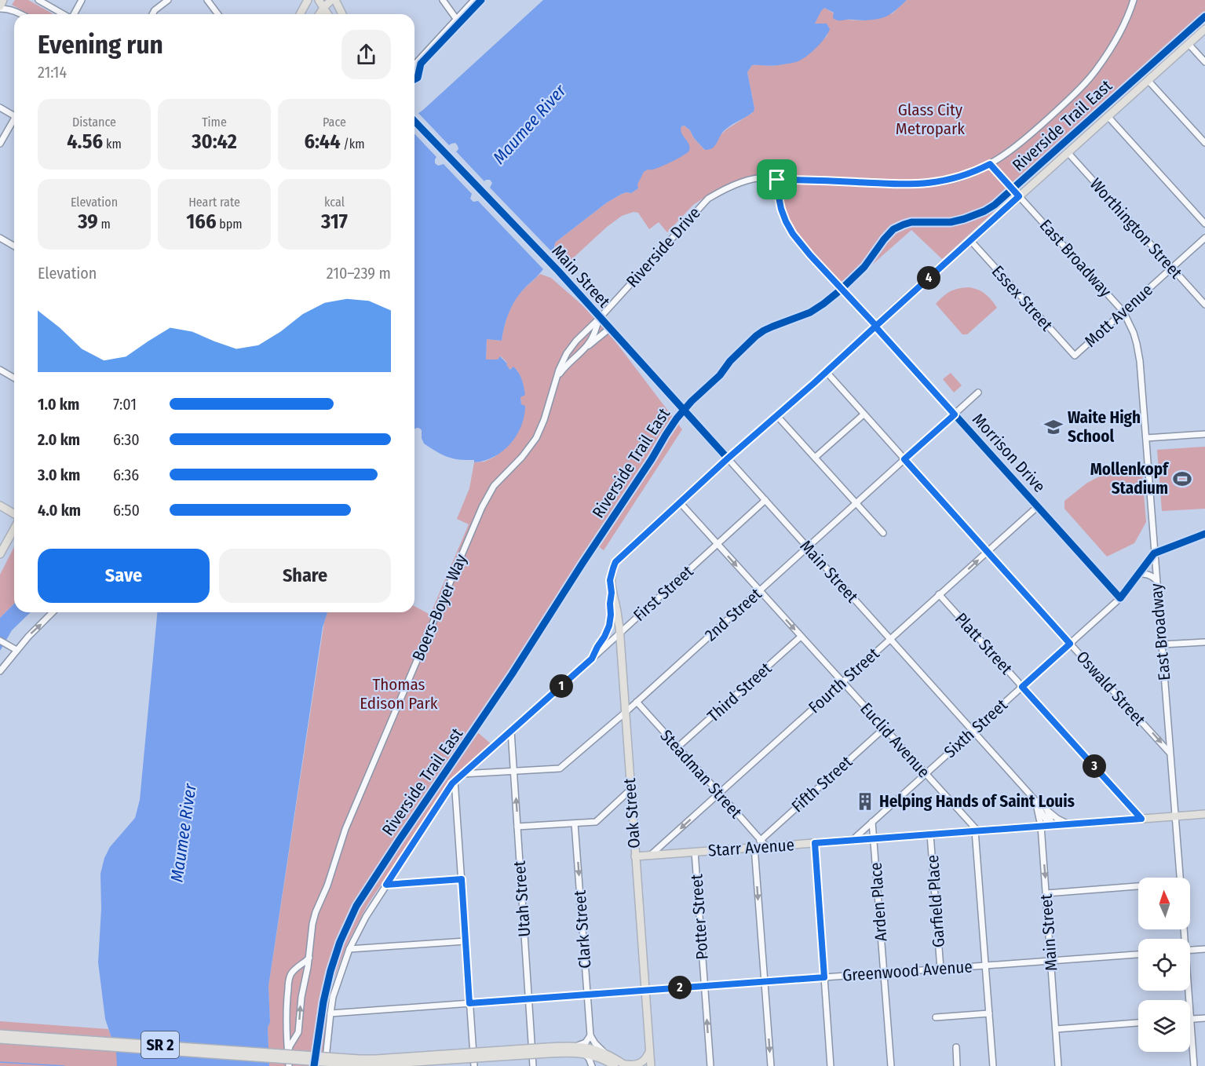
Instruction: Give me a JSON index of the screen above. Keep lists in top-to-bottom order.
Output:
{
  "streets": {
    "main road": [
      "Main Street",
      "Oak Street",
      "Starr Avenue",
      "SR 2"
    ],
    "street": [
      "Worthington Street",
      "Riverside Drive",
      "East Broadway",
      "Essex Street",
      "Mott Avenue",
      "Morrison Drive",
      "First Street",
      "Boers-Boyer Way",
      "2nd Street",
      "Platt Street",
      "Fourth Street",
      "Oswald Street",
      "Third Street",
      "Sixth Street",
      "Euclid Avenue",
      "Steadman Street",
      "Fifth Street",
      "Utah Street",
      "Garfield Place",
      "Arden Place",
      "Potter Street",
      "Clark Street",
      "Greenwood Avenue"
    ],
    "cycle path": ["Riverside Trail East"]
  },
  "crossings": [
    ["Worthington Street", "Mott Avenue"],
    ["Riverside Drive", "Main Street"],
    ["Riverside Drive", "Morrison Drive"],
    ["Riverside Drive", "Boers-Boyer Way"],
    ["East Broadway", "Mott Avenue"],
    ["East Broadway", "Oswald Street"],
    ["East Broadway", "Sixth Street"],
    ["East Broadway", "Starr Avenue"],
    ["Main Street", "First Street"],
    ["Main Street", "Boers-Boyer Way"],
    ["Main Street", "2nd Street"],
    ["Main Street", "Fourth Street"],
    ["Main Street", "Sixth Street"],
    ["Main Street", "Starr Avenue"],
    ["Main Street", "Greenwood Avenue"],
    ["Essex Street", "Mott Avenue"],
    ["Morrison Drive", "2nd Street"],
    ["Morrison Drive", "Fourth Street"],
    ["Morrison Drive", "Sixth Street"],
    ["First Street", "2nd Street"],
    ["First Street", "Euclid Avenue"],
    ["First Street", "Oak Street"],
    ["First Street", "Utah Street"],
    ["First Street", "Greenwood Avenue"],
    ["First Street", "SR 2"],
    ["2nd Street", "Oswald Street"],
    ["2nd Street", "Euclid Avenue"],
    ["2nd Street", "Steadman Street"],
    ["2nd Street", "Oak Street"],
    ["2nd Street", "Utah Street"],
    ["Platt Street", "Fourth Street"],
    ["Platt Street", "Sixth Street"],
    ["Platt Street", "Starr Avenue"],
    ["Fourth Street", "Oswald Street"],
    ["Fourth Street", "Euclid Avenue"],
    ["Fourth Street", "Steadman Street"],
    ["Fourth Street", "Starr Avenue"],
    ["Oswald Street", "Sixth Street"],
    ["Third Street", "Euclid Avenue"],
    ["Third Street", "Steadman Street"],
    ["Sixth Street", "Euclid Avenue"],
    ["Sixth Street", "Starr Avenue"],
    ["Sixth Street", "Arden Place"],
    ["Euclid Avenue", "Fifth Street"],
    ["Euclid Avenue", "Oak Street"],
    ["Euclid Avenue", "Starr Avenue"],
    ["Steadman Street", "Fifth Street"],
    ["Steadman Street", "Starr Avenue"],
    ["Oak Street", "Starr Avenue"],
    ["Oak Street", "Greenwood Avenue"],
    ["Starr Avenue", "Garfield Place"],
    ["Starr Avenue", "Arden Place"],
    ["Starr Avenue", "Potter Street"],
    ["Utah Street", "Greenwood Avenue"],
    ["Garfield Place", "Greenwood Avenue"],
    ["Arden Place", "Greenwood Avenue"],
    ["Potter Street", "Greenwood Avenue"],
    ["Clark Street", "Greenwood Avenue"]
  ],
  "one_way": ["Potter Street", "Clark Street"],
  "water": ["Maumee River"],
  "parks": ["Glass City Metropark", "Thomas Edison Park"],
  "places": {
    "school or university": ["Waite High School"],
    "sports": ["Mollenkopf Stadium"],
    "building": ["Helping Hands of Saint Louis"]
  },
  "north": "top",
  "page": {
    "heading": ["Evening run", "21:14"],
    "stats": [
      ["Distance", "4.56 km"],
      ["Time", "30:42"],
      ["Pace", "6:44 /km"],
      ["Elevation", "39 m"],
      ["Heart rate", "166 bpm"],
      ["kcal", "317"]
    ],
    "chart": ["Elevation", "210–239 m"],
    "pins": [
      "4",
      "1",
      "3",
      "2"
    ],
    "list": [
      {
        "name": "1.0 km",
        "note": "7:01"
      },
      {
        "name": "2.0 km",
        "note": "6:30"
      },
      {
        "name": "3.0 km",
        "note": "6:36"
      },
      {
        "name": "4.0 km",
        "note": "6:50"
      }
    ],
    "buttons": ["Save", "Share"]
  }
}
